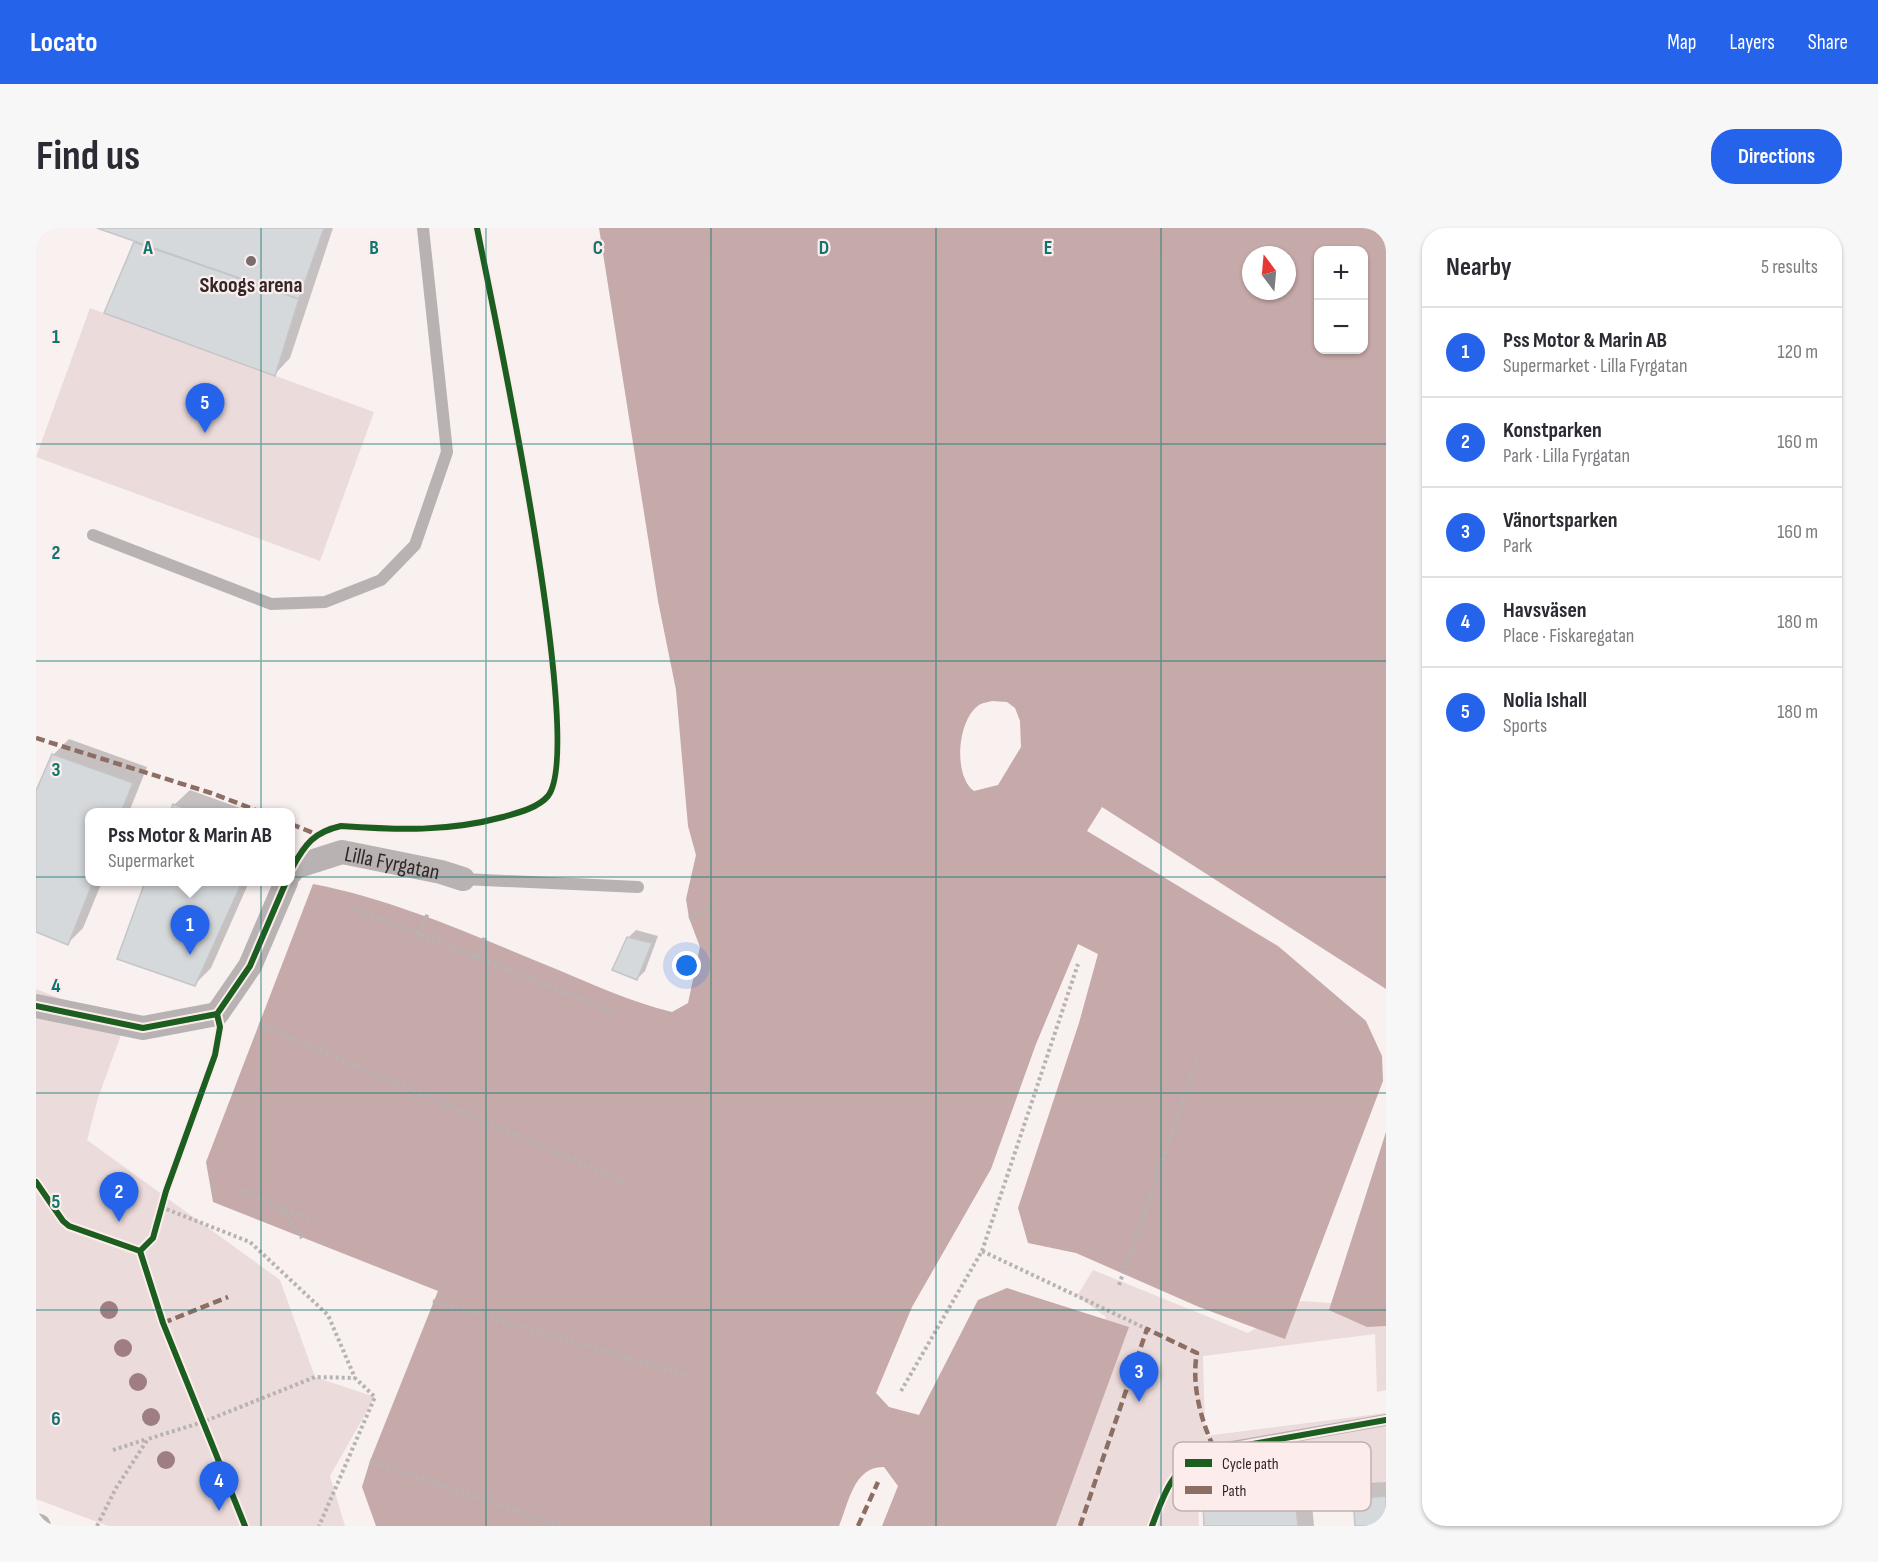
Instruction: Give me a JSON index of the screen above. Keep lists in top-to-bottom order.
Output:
{
  "streets": {
    "street": ["Lilla Fyrgatan"]
  },
  "places": ["Skoogs arena"],
  "legend": ["Cycle path", "Path"],
  "north": "top",
  "page": {
    "header": "Locato",
    "nav": ["Map", "Layers", "Share"],
    "buttons": "Directions",
    "title": "Find us",
    "heading": ["Nearby", "5 results"],
    "map_buttons": ["+", "−"],
    "list": [
      {
        "mark": "1",
        "name": "Pss Motor & Marin AB",
        "note": "Supermarket · Lilla Fyrgatan",
        "value": "120 m"
      },
      {
        "mark": "2",
        "name": "Konstparken",
        "note": "Park · Lilla Fyrgatan",
        "value": "160 m"
      },
      {
        "mark": "3",
        "name": "Vänortsparken",
        "note": "Park",
        "value": "160 m"
      },
      {
        "mark": "4",
        "name": "Havsväsen",
        "note": "Place · Fiskaregatan",
        "value": "180 m"
      },
      {
        "mark": "5",
        "name": "Nolia Ishall",
        "note": "Sports",
        "value": "180 m"
      }
    ],
    "pins": [
      "5",
      "1",
      "2",
      "3",
      "4"
    ],
    "popup": ["Pss Motor & Marin AB", "Supermarket"]
  },
  "grid": {
    "columns": [
      "A",
      "B",
      "C",
      "D",
      "E"
    ],
    "rows": [
      "1",
      "2",
      "3",
      "4",
      "5",
      "6"
    ]
  }
}
